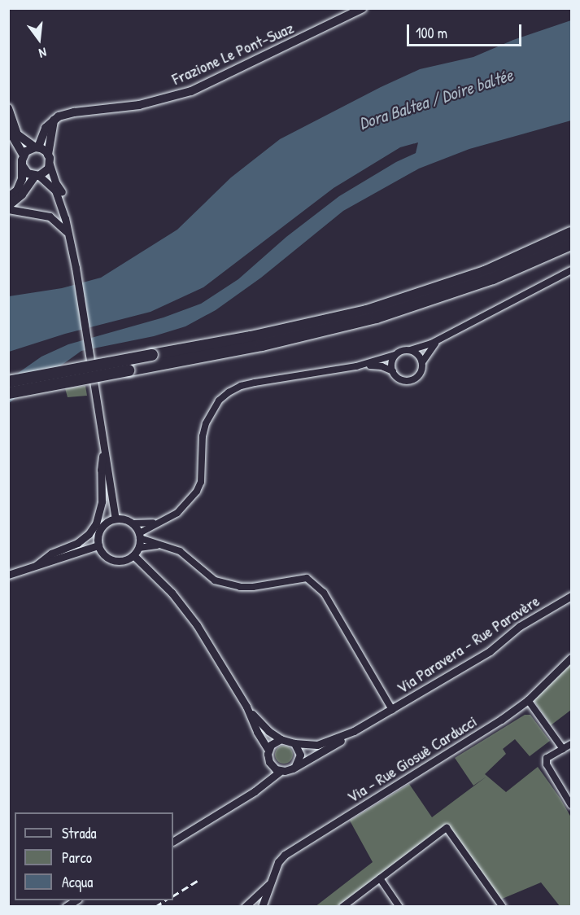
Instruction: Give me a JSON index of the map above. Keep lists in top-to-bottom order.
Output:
{
  "streets": {
    "main road": ["Frazione Le Pont-Suaz"],
    "street": ["Via Paravera - Rue Paravère", "Via - Rue Giosuè Carducci"]
  },
  "water": ["Dora Baltea / Doire baltée"],
  "legend": ["Strada", "Parco", "Acqua"],
  "scale_bar": "100 m",
  "north": "bottom"
}
